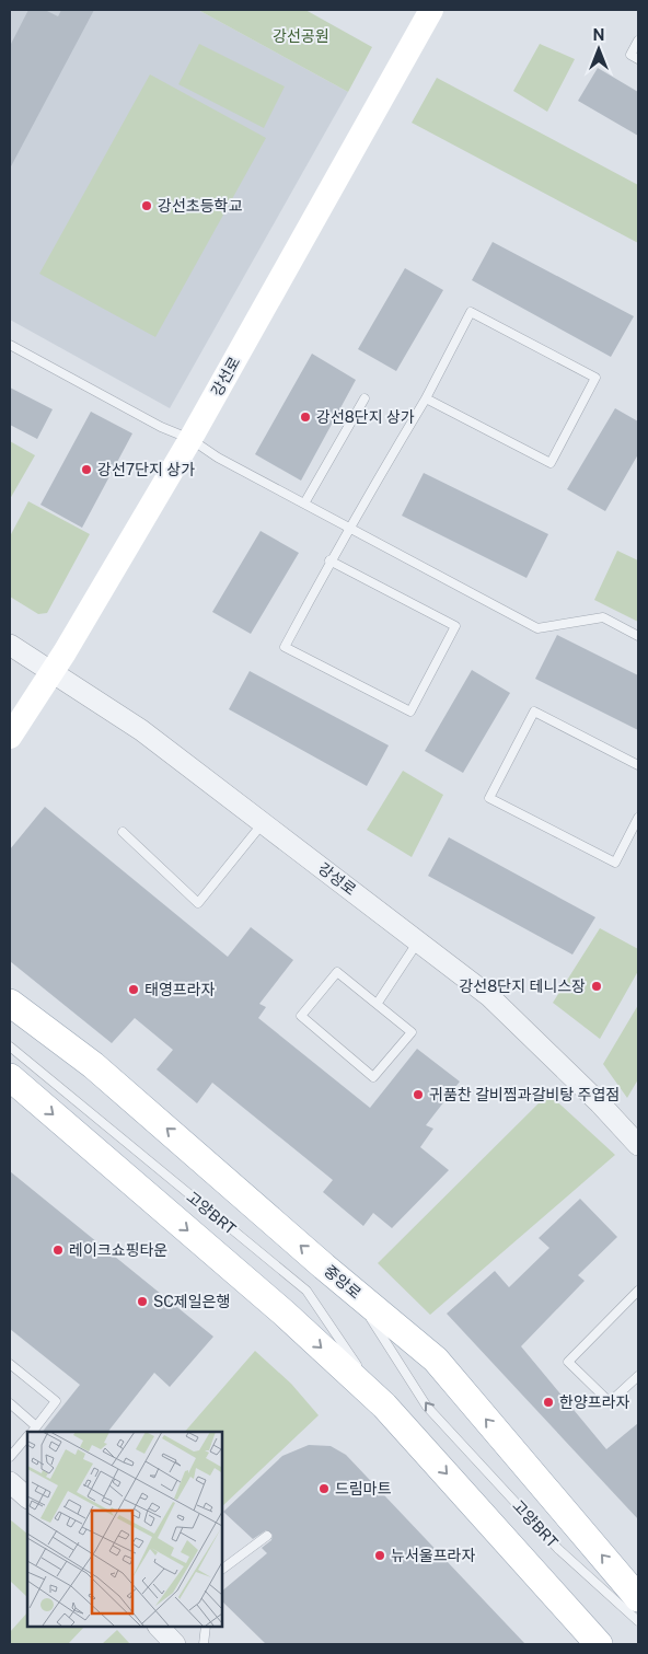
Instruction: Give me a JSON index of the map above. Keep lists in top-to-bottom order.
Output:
{
  "streets": {
    "main road": ["강선로", "중앙로"],
    "street": ["강성로"],
    "lane": ["고양BRT"]
  },
  "crossings": [
    ["강선로", "강성로"],
    ["고양BRT", "중앙로"]
  ],
  "one_way": ["고양BRT"],
  "parks": ["강선공원"],
  "places": [
    "강선초등학교",
    "강선8단지 상가",
    "강선7단지 상가",
    "강선8단지 테니스장",
    "태영프라자",
    "귀품찬 갈비찜과갈비탕 주엽점",
    "레이크쇼핑타운",
    "SC제일은행",
    "한양프라자",
    "드림마트",
    "뉴서울프라자"
  ],
  "north": "top"
}
